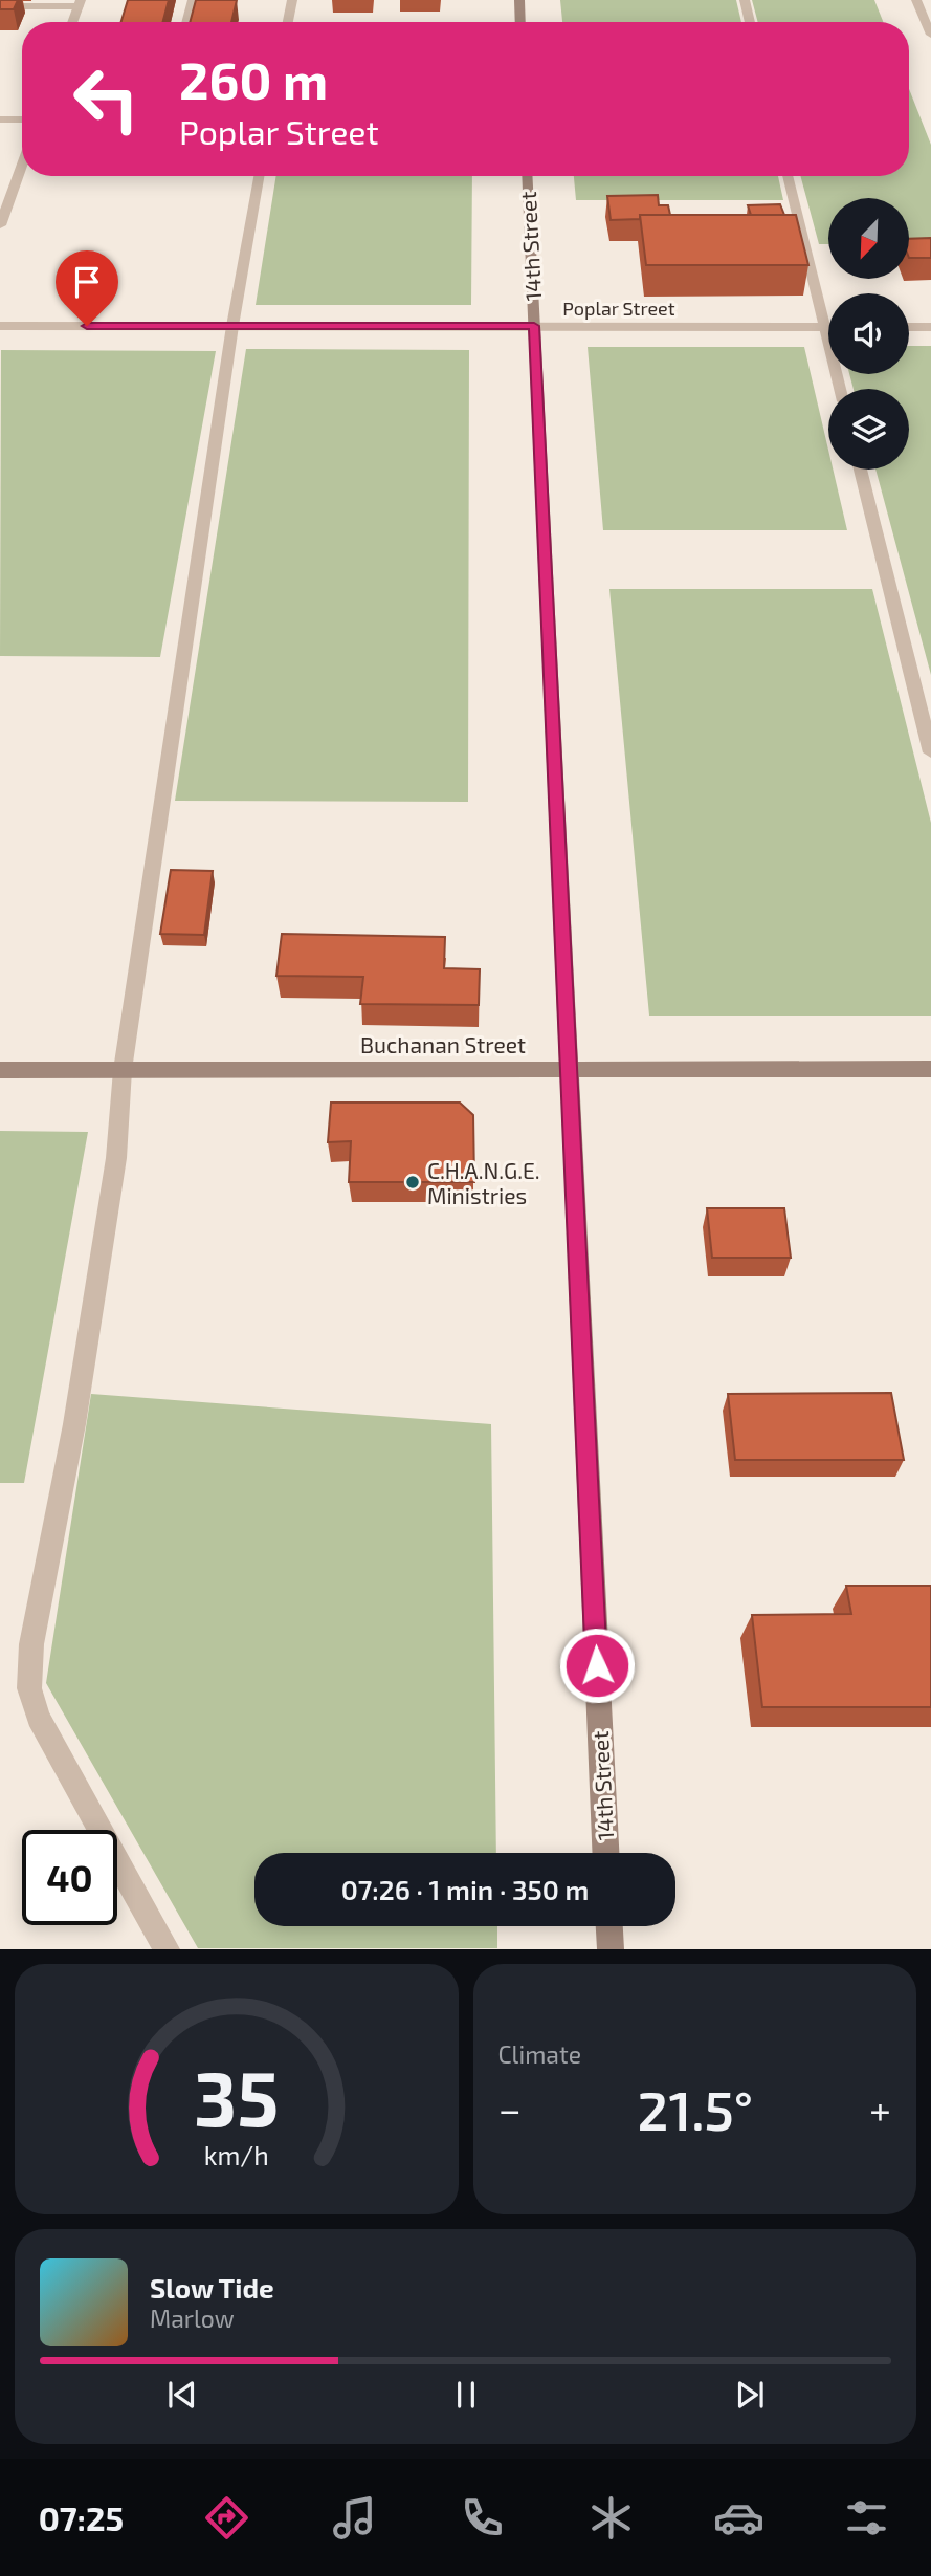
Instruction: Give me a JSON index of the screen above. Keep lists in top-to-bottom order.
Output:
{
  "streets": {
    "street": ["14th Street", "Poplar Street", "Buchanan Street"]
  },
  "crossings": [
    ["14th Street", "Poplar Street"],
    ["14th Street", "Buchanan Street"]
  ],
  "places": ["C.H.A.N.G.E. Ministries"],
  "north": "bottom left",
  "page": {
    "turn": ["260 m", "Poplar Street"],
    "limit": "40",
    "trip": "07:26 · 1 min · 350 m",
    "tile": "Climate",
    "heat": ["−", "21.5°", "+"],
    "song": ["Slow Tide", "Marlow"],
    "tabs": "07:25",
    "gauge": ["35", "km/h"]
  }
}
